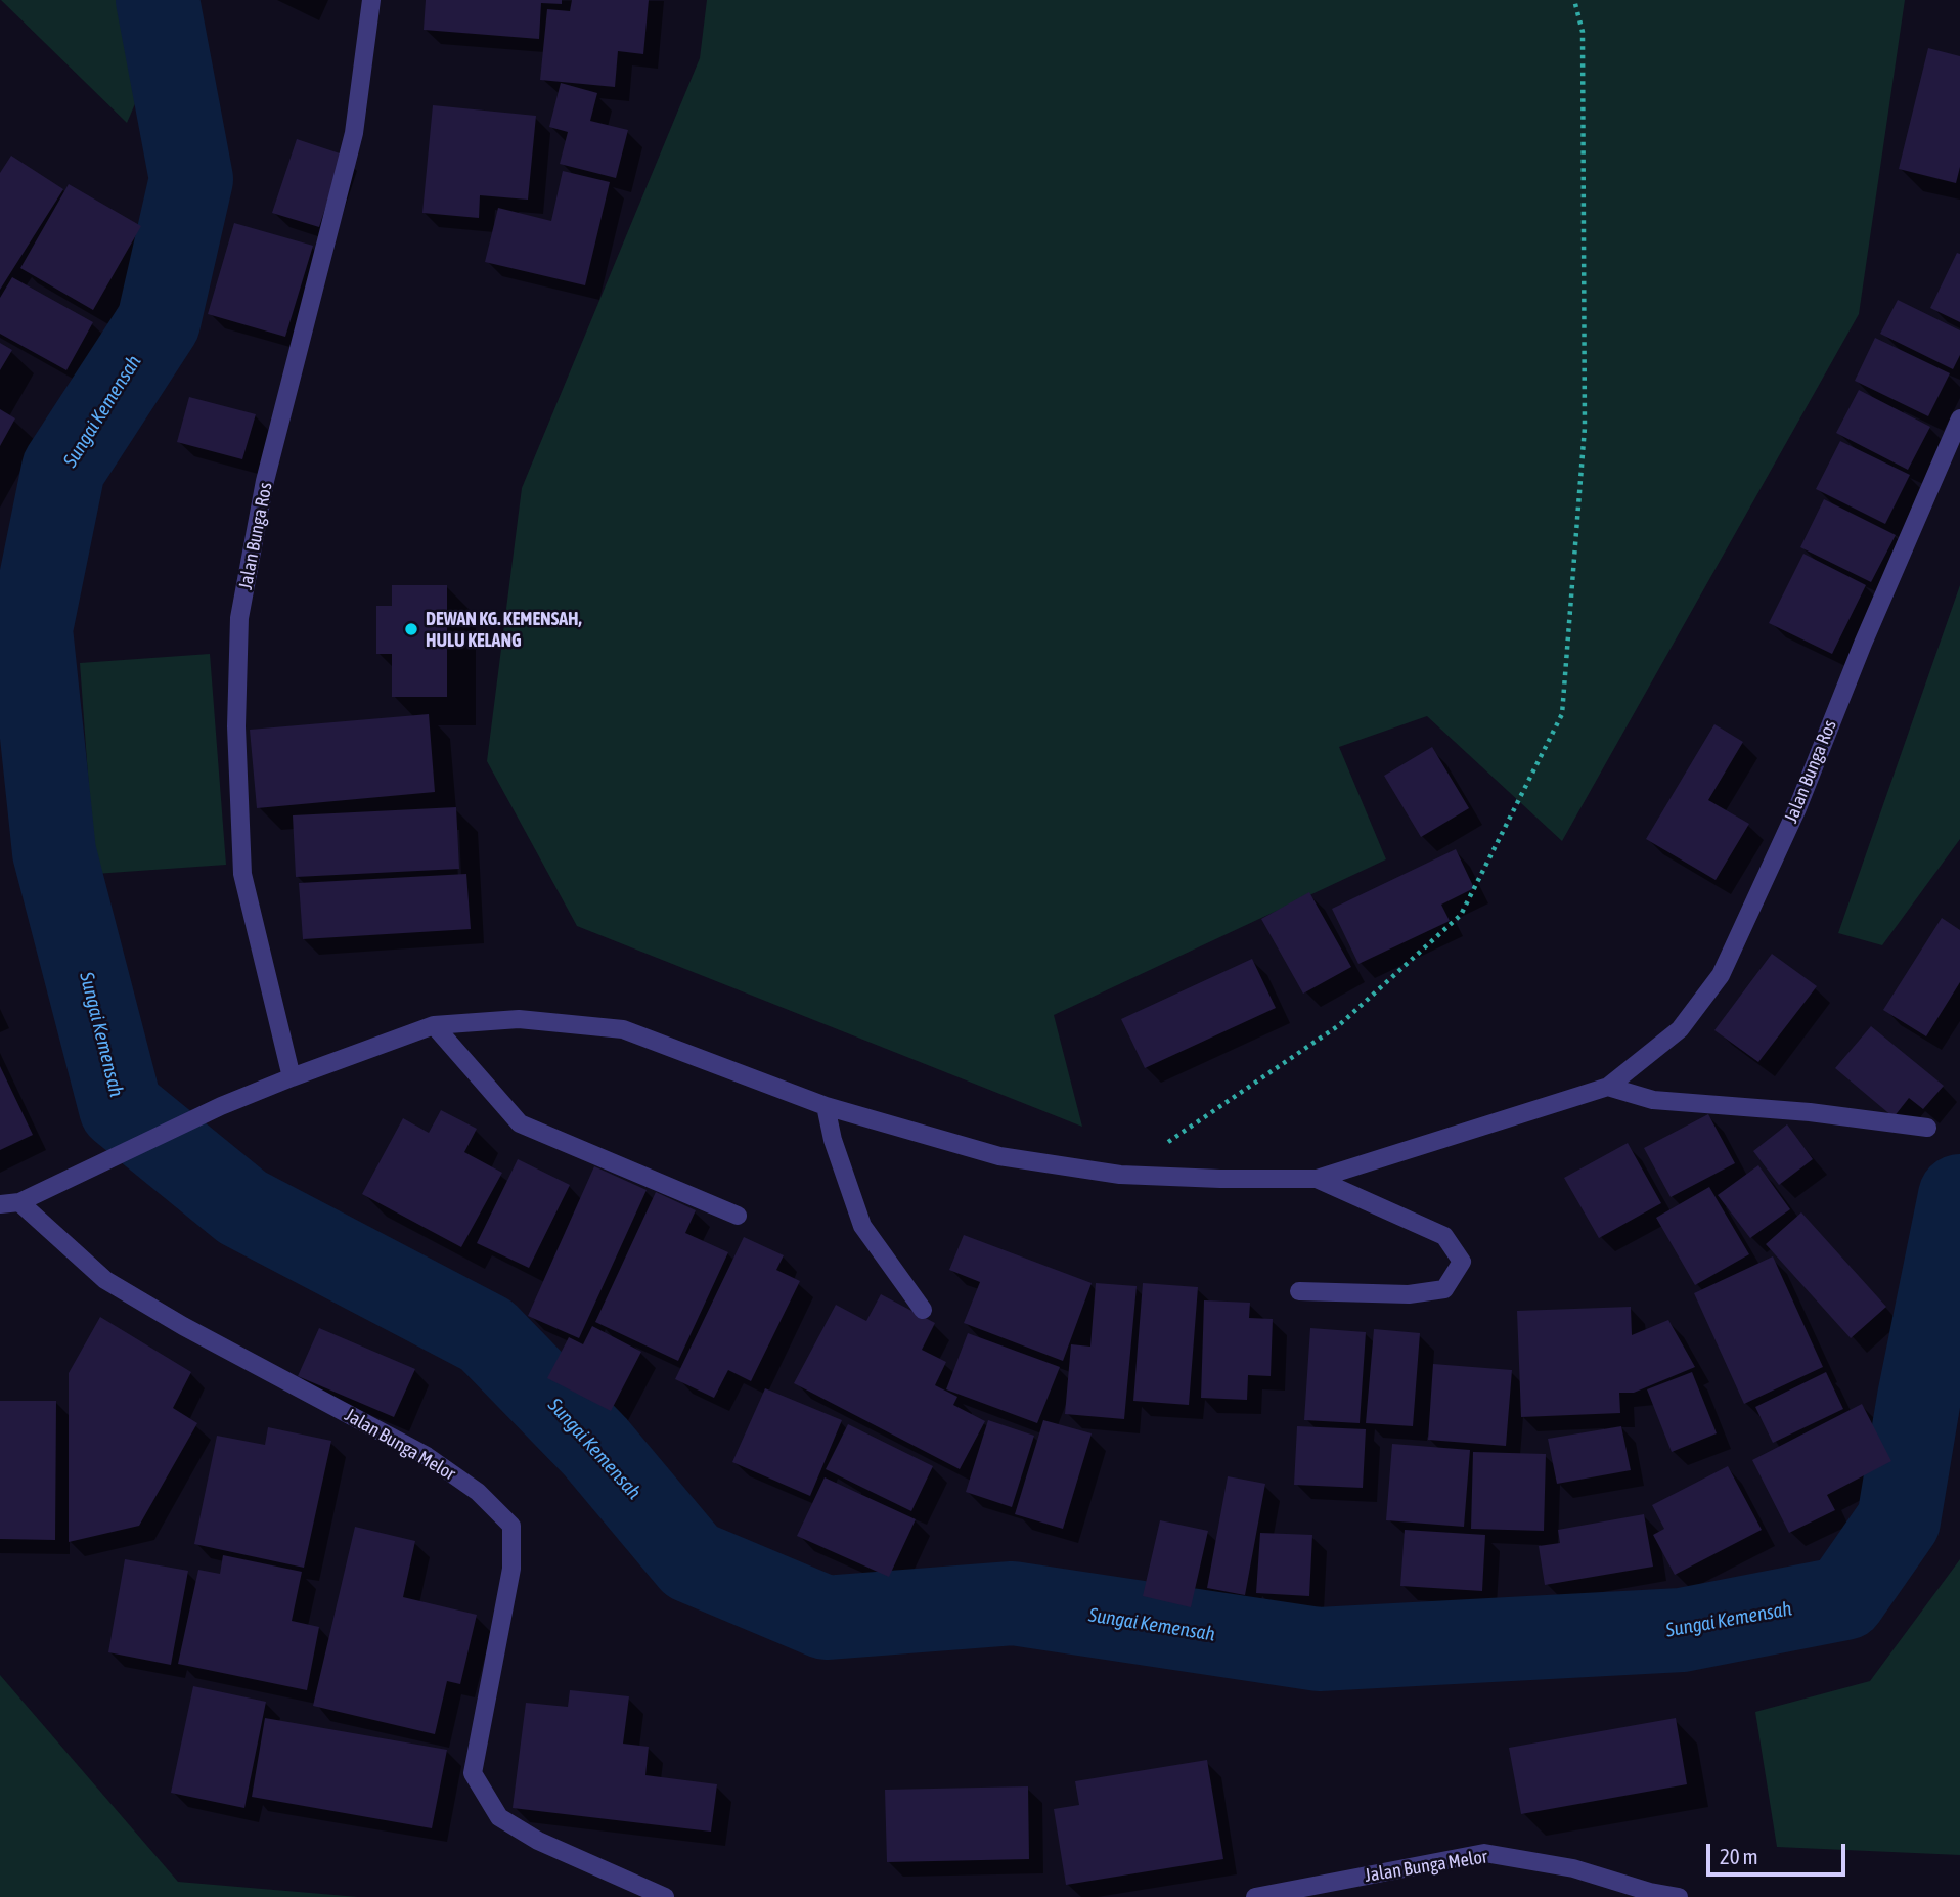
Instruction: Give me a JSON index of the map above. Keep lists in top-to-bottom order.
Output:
{
  "streets": {
    "street": ["Jalan Bunga Ros", "Jalan Bunga Melor"]
  },
  "water": ["Sungai Kemensah"],
  "places": ["DEWAN KG. KEMENSAH, HULU KELANG"],
  "scale_bar": "20 m"
}
